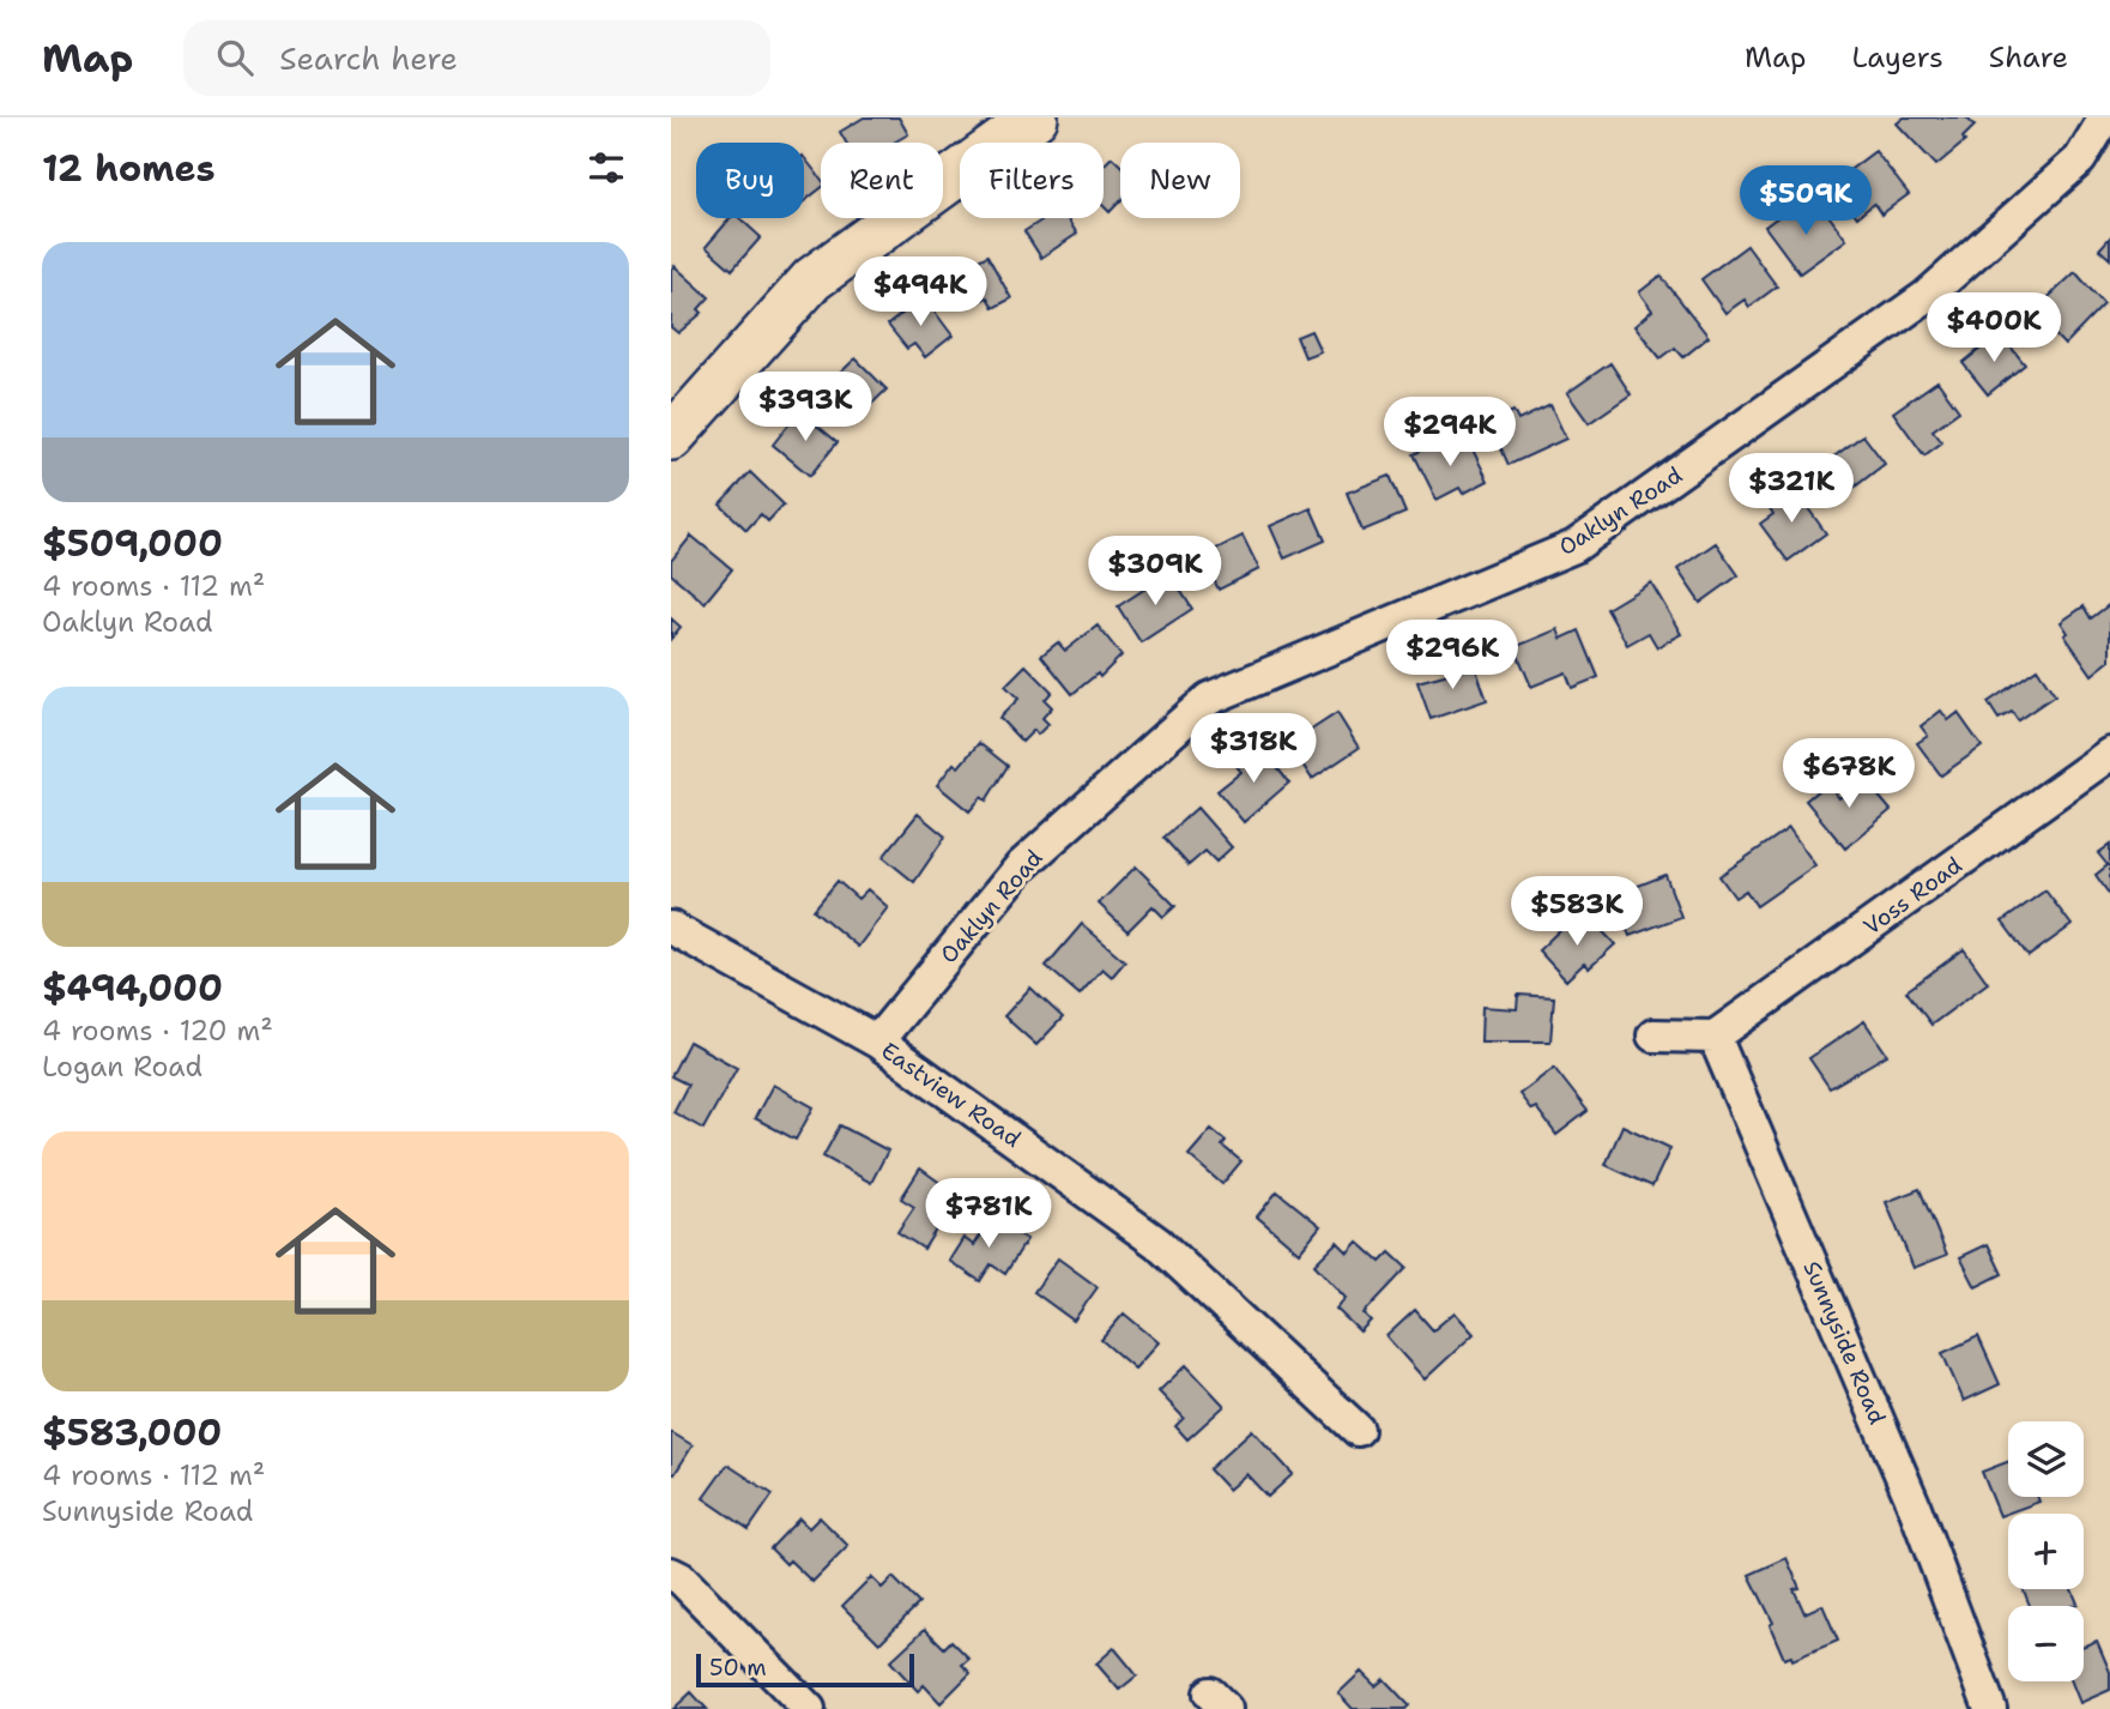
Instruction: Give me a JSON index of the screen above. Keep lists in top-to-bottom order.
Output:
{
  "streets": {
    "street": [
      "Oaklyn Road",
      "Voss Road",
      "Eastview Road",
      "Sunnyside Road"
    ]
  },
  "crossings": [
    ["Oaklyn Road", "Eastview Road"],
    ["Voss Road", "Sunnyside Road"]
  ],
  "scale_bar": "50 m",
  "page": {
    "header": "Map",
    "search": "Search here",
    "nav": ["Map", "Layers", "Share"],
    "heading": "12 homes",
    "chip": [
      "Buy",
      "Rent",
      "Filters",
      "New"
    ],
    "price": [
      "$509K",
      "$494K",
      "$400K",
      "$393K",
      "$294K",
      "$321K",
      "$309K",
      "$296K",
      "$318K",
      "$678K",
      "$583K",
      "$781K"
    ],
    "list": [
      {
        "name": "$509,000",
        "note": "4 rooms · 112 m² · Oaklyn Road"
      },
      {
        "name": "$494,000",
        "note": "4 rooms · 120 m² · Logan Road"
      },
      {
        "name": "$583,000",
        "note": "4 rooms · 112 m² · Sunnyside Road"
      }
    ],
    "map_buttons": ["+", "−"],
    "scale": "50 m"
  }
}
